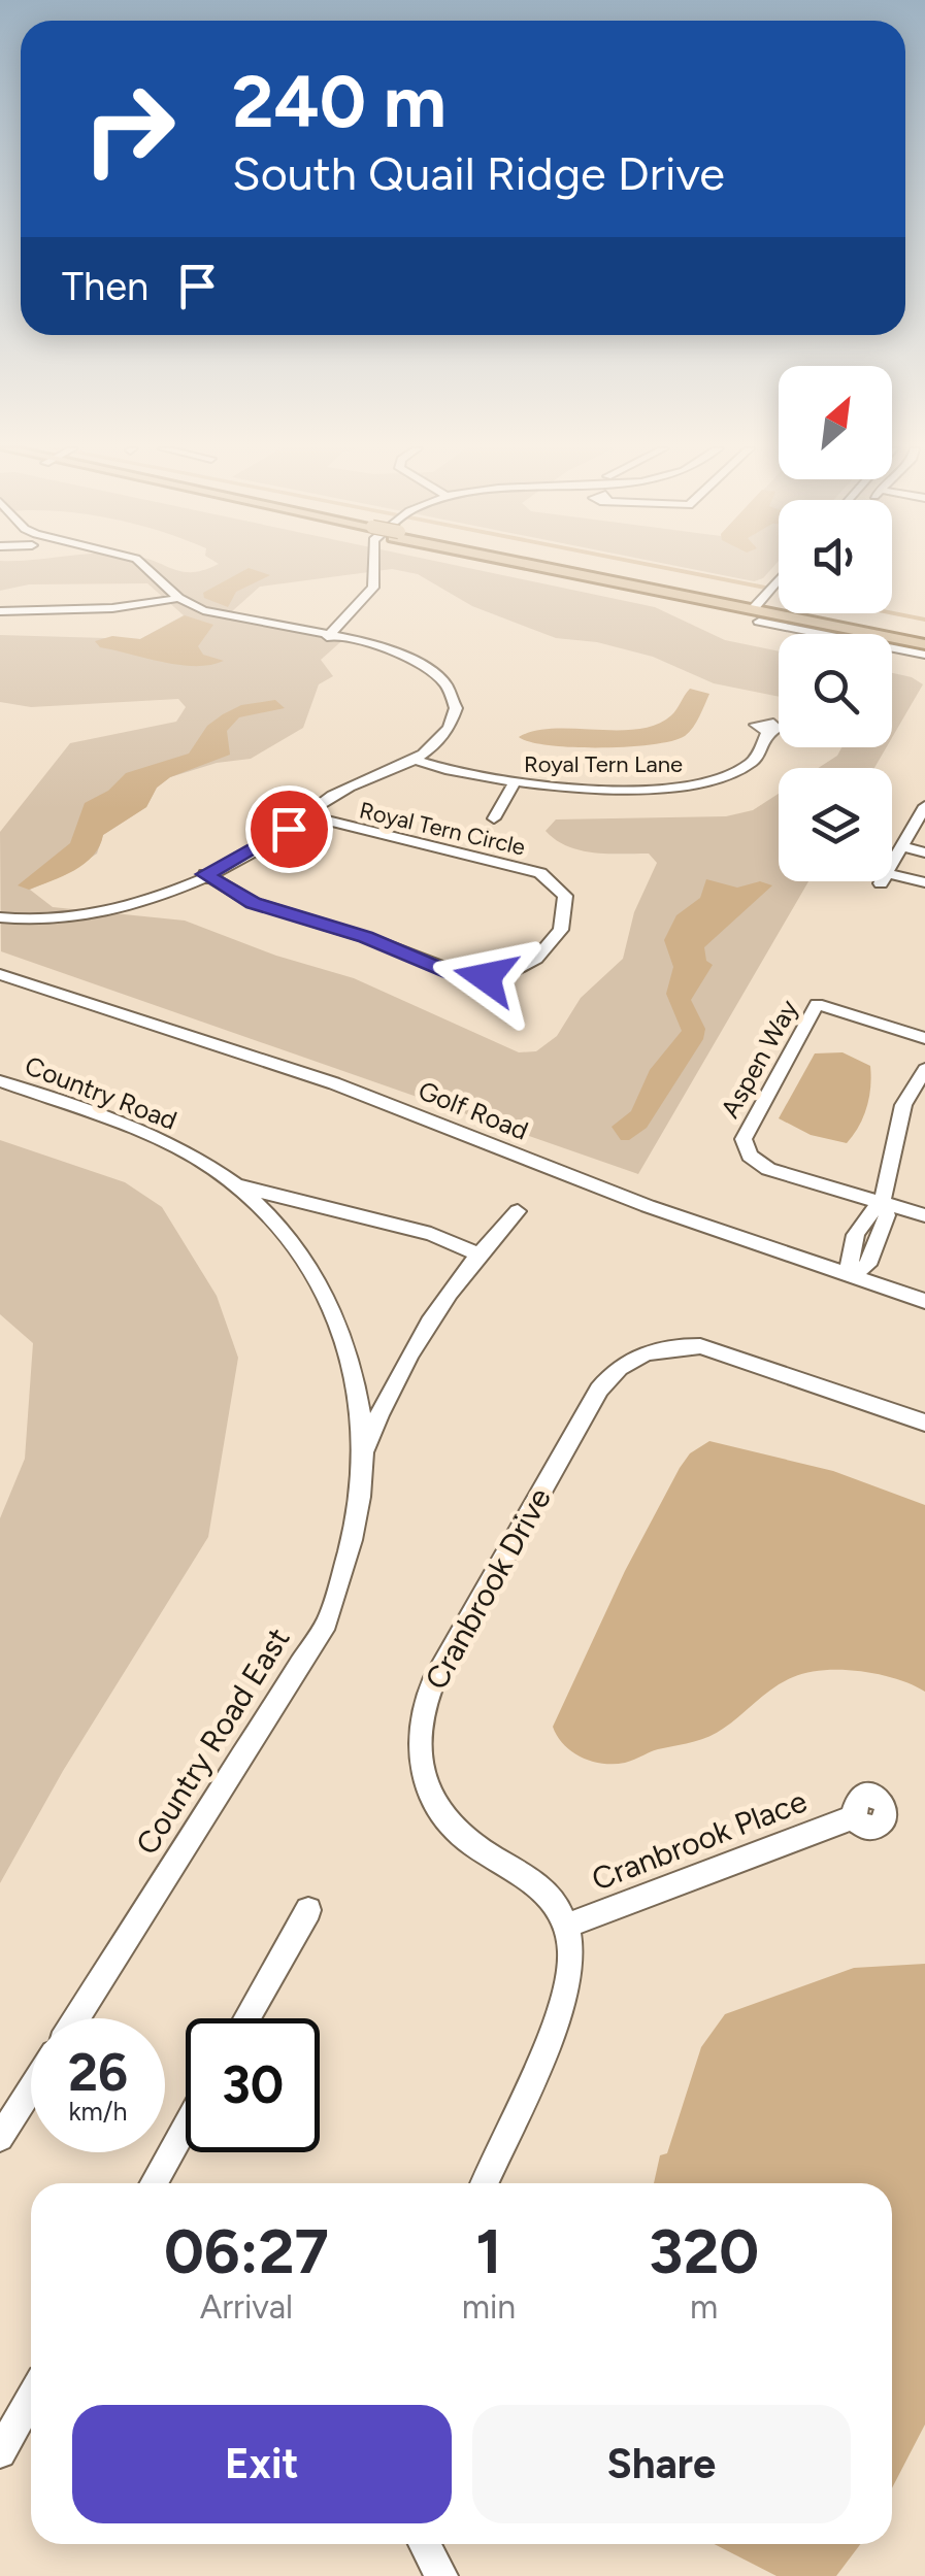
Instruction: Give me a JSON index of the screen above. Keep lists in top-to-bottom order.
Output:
{
  "streets": {
    "street": [
      "Royal Tern Lane",
      "Royal Tern Circle",
      "Aspen Way",
      "Country Road",
      "Golf Road",
      "Cranbrook Drive",
      "Country Road East",
      "Cranbrook Place"
    ]
  },
  "crossings": [
    ["Country Road", "Country Road East"],
    ["Cranbrook Drive", "Cranbrook Place"]
  ],
  "north": "top right",
  "page": {
    "turn": ["240 m", "South Quail Ridge Drive"],
    "then": "Then",
    "speed": "26 km/h",
    "limit": "30",
    "eta": [
      "06:27",
      "Arrival",
      "1",
      "min",
      "320",
      "m"
    ],
    "buttons": ["Exit", "Share"]
  }
}
